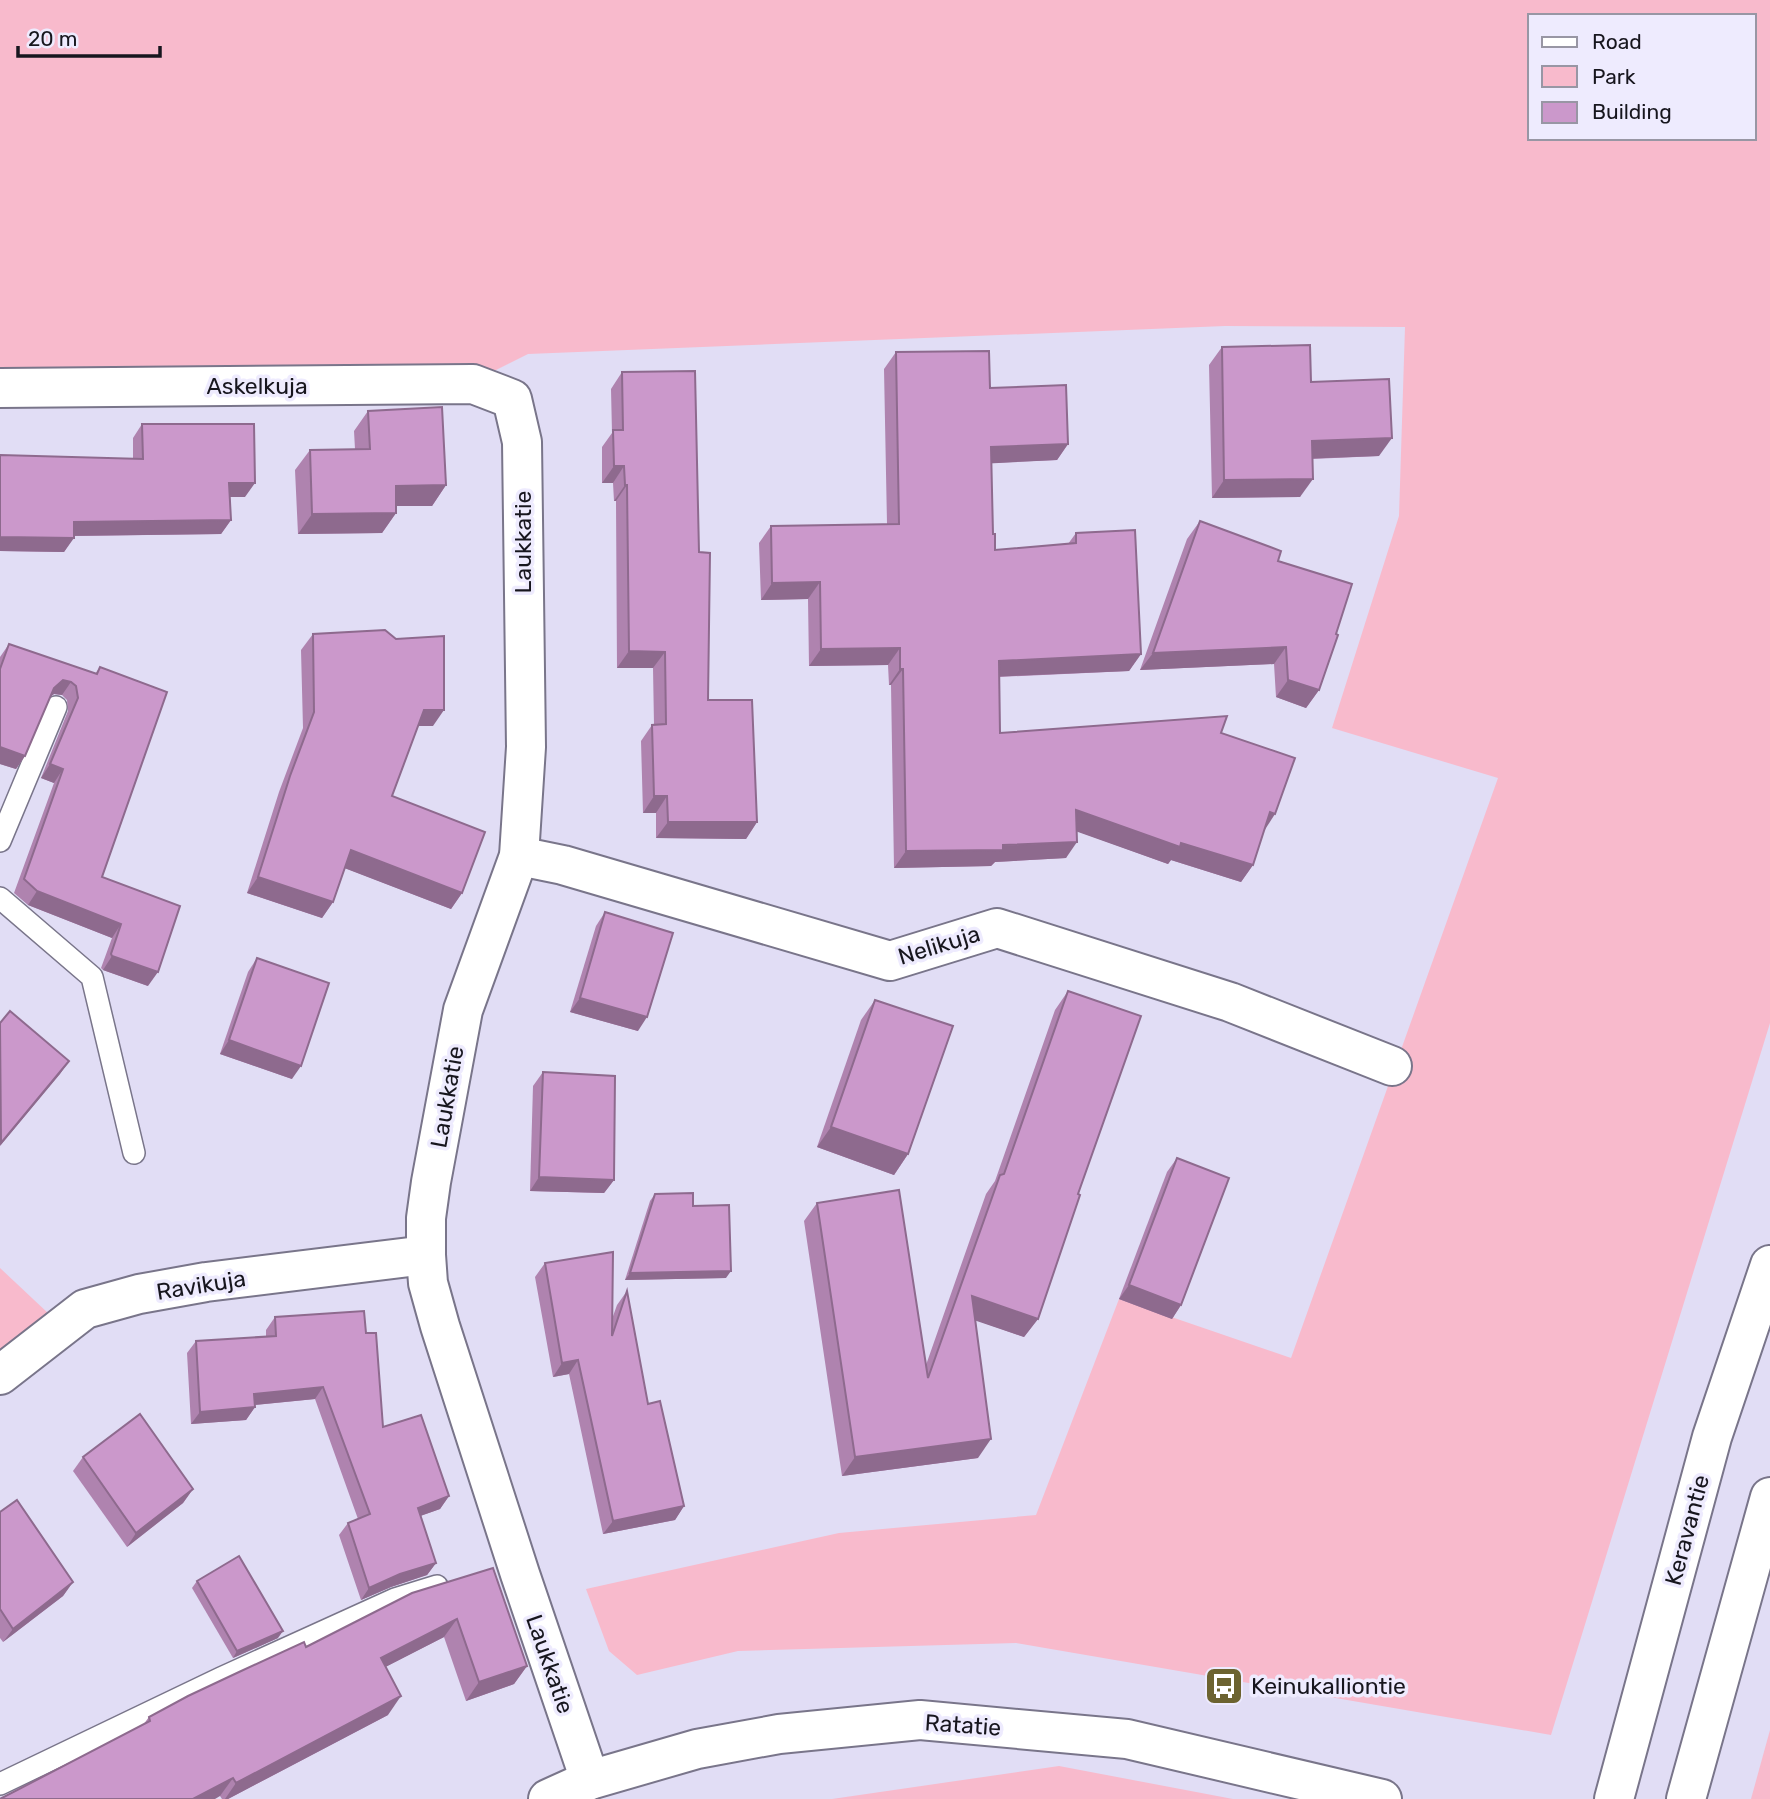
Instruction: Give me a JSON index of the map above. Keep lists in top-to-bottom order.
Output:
{
  "streets": {
    "street": [
      "Askelkuja",
      "Laukkatie",
      "Nelikuja",
      "Ravikuja",
      "Keravantie",
      "Ratatie"
    ]
  },
  "crossings": [
    ["Askelkuja", "Laukkatie"],
    ["Laukkatie", "Nelikuja"],
    ["Laukkatie", "Ravikuja"],
    ["Laukkatie", "Ratatie"]
  ],
  "places": {
    "bus stop": ["Keinukalliontie"]
  },
  "legend": ["Road", "Park", "Building"],
  "scale_bar": "20 m"
}
